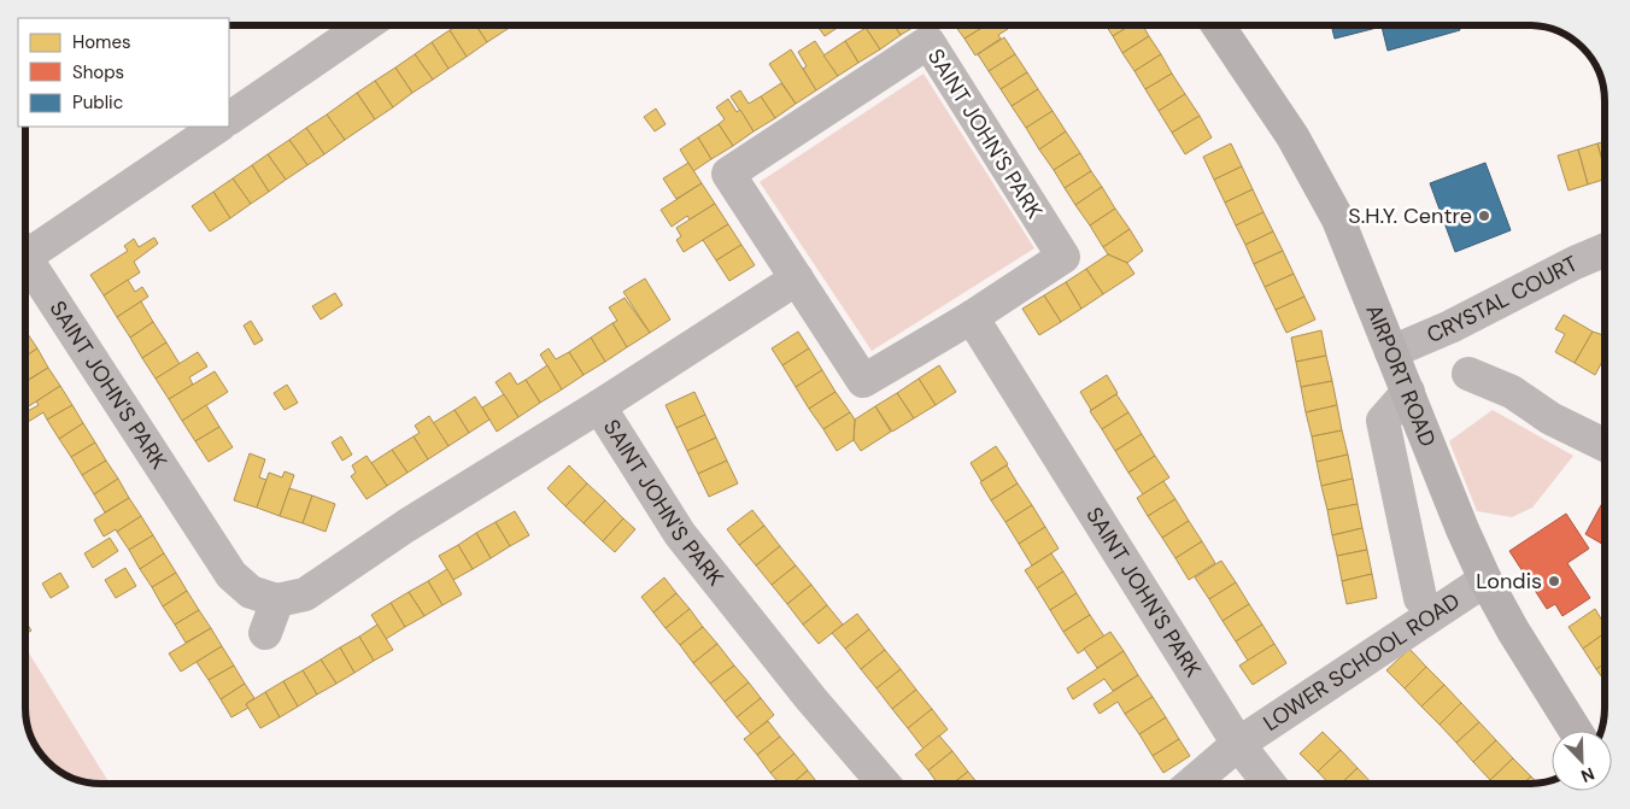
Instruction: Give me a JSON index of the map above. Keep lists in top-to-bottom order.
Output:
{
  "streets": {
    "main road": ["AIRPORT ROAD"],
    "street": ["SAINT JOHN'S PARK", "CRYSTAL COURT", "LOWER SCHOOL ROAD"]
  },
  "crossings": [
    ["SAINT JOHN'S PARK", "LOWER SCHOOL ROAD"],
    ["CRYSTAL COURT", "AIRPORT ROAD"],
    ["AIRPORT ROAD", "LOWER SCHOOL ROAD"]
  ],
  "places": ["S.H.Y. Centre", "Londis"],
  "legend": ["Homes", "Shops", "Public"],
  "north": "bottom right"
}
